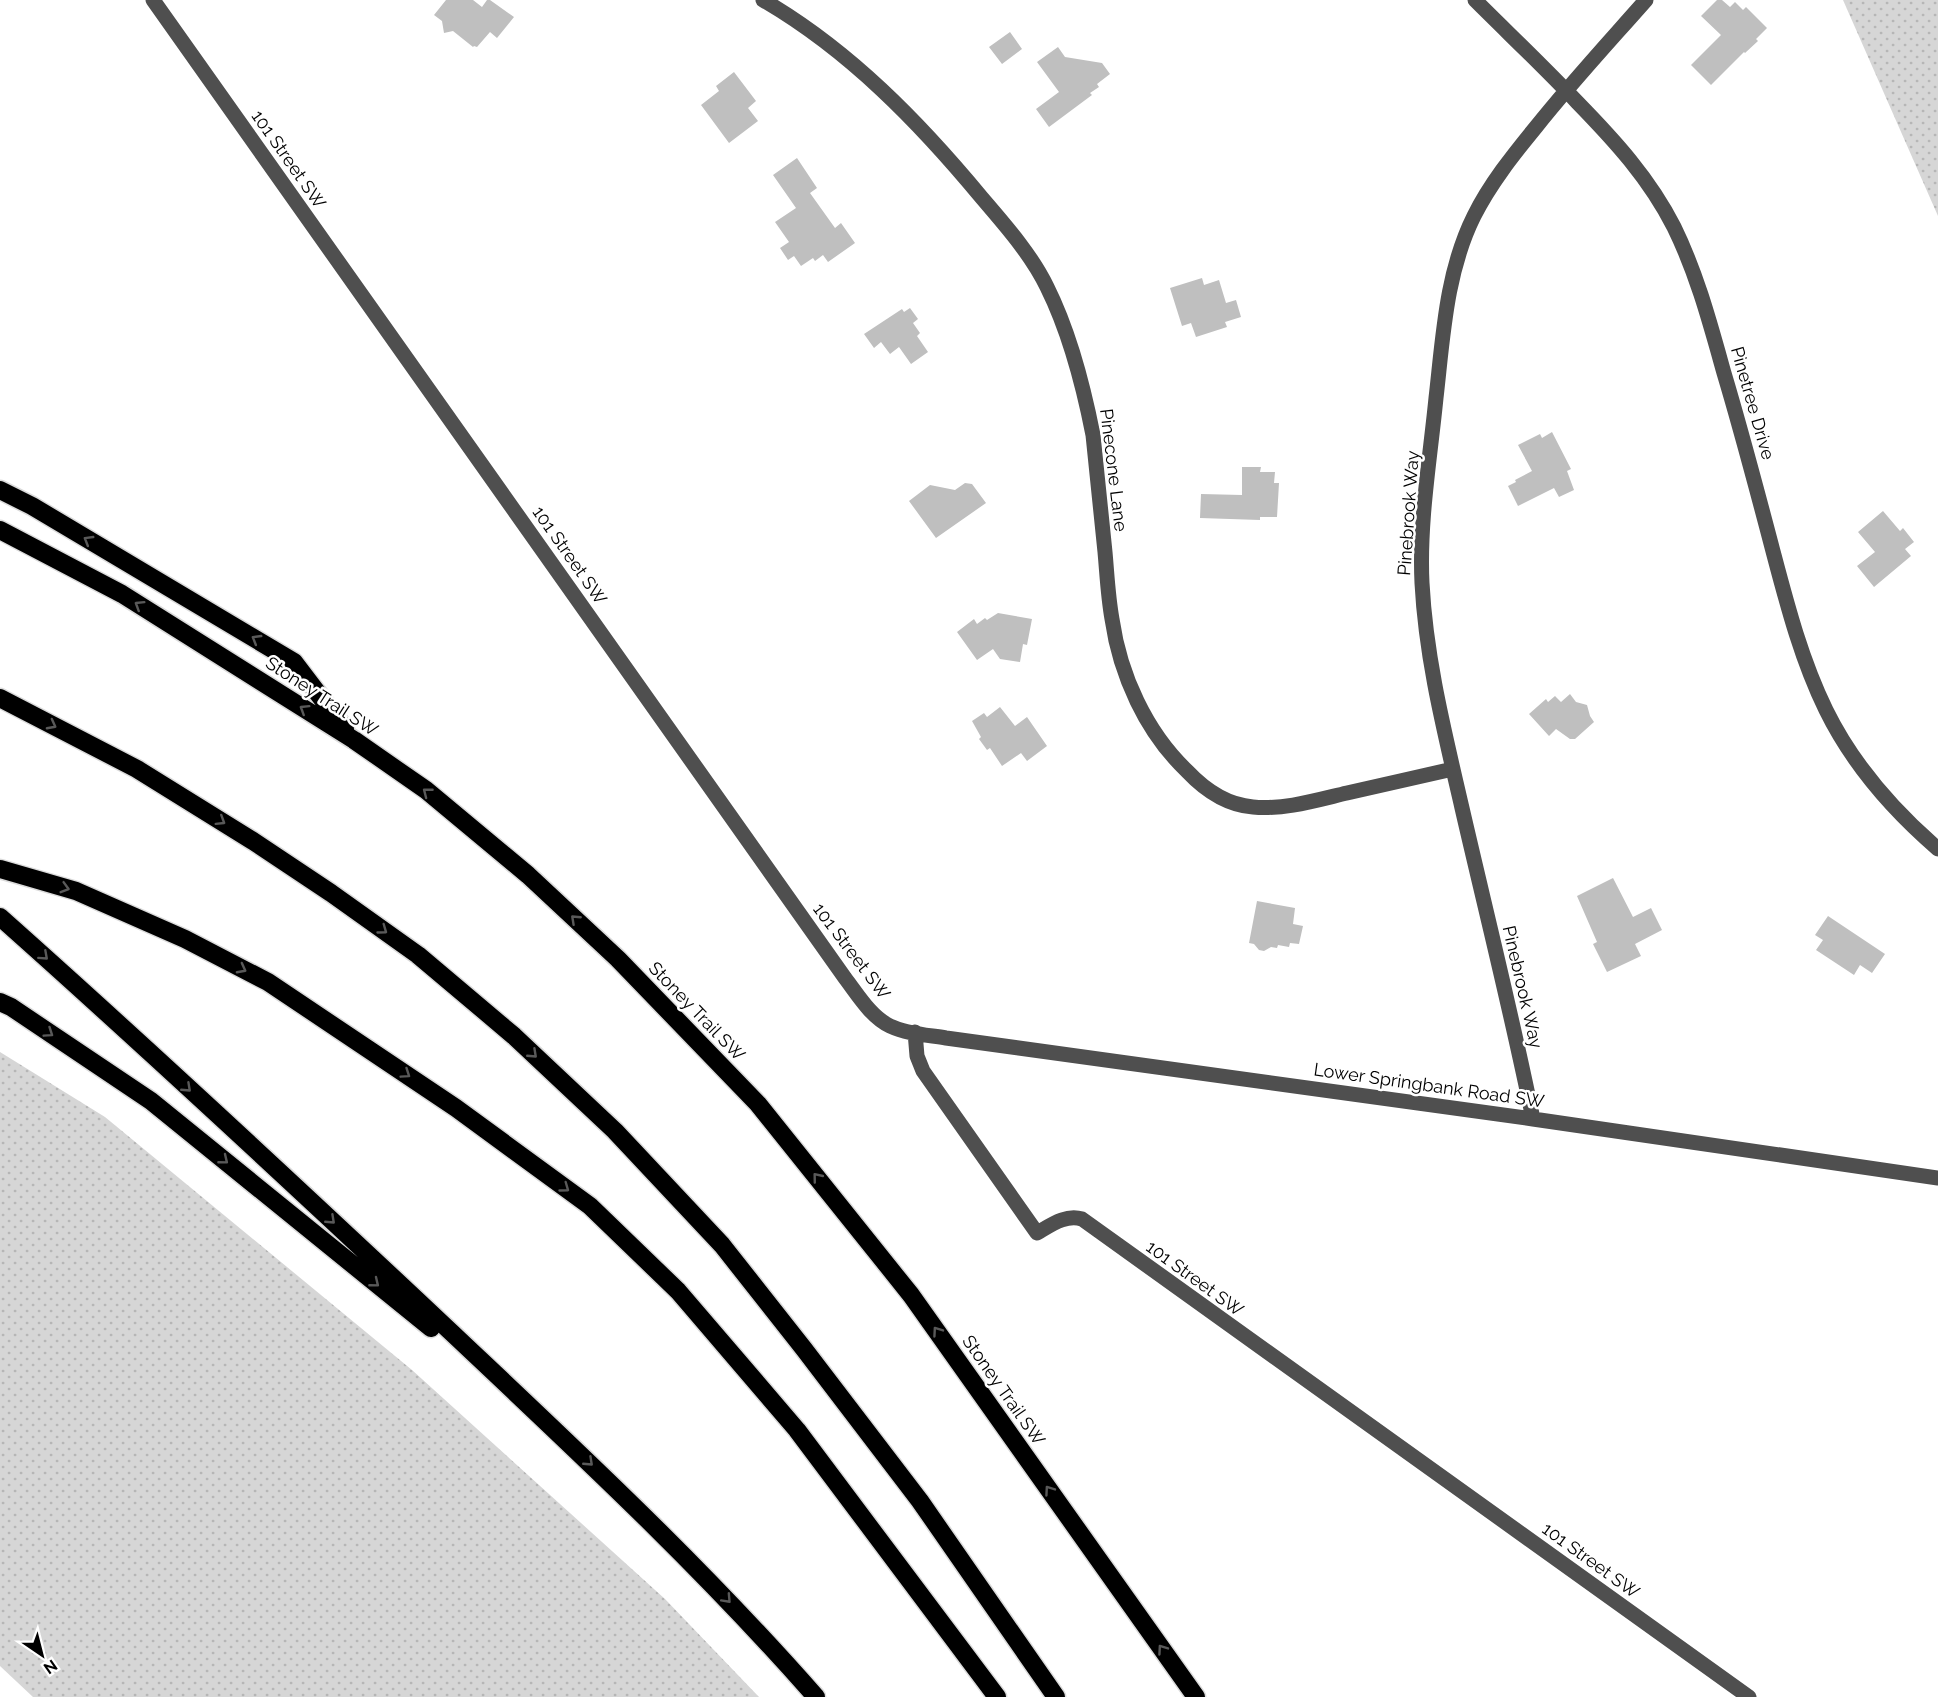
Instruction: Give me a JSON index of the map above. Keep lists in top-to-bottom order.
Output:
{
  "streets": {
    "highway": ["Stoney Trail SW"],
    "street": [
      "101 Street SW",
      "Pinetree Drive",
      "Pinecone Lane",
      "Pinebrook Way",
      "Lower Springbank Road SW"
    ]
  },
  "crossings": [
    ["101 Street SW", "Lower Springbank Road SW"],
    ["Pinetree Drive", "Pinebrook Way"],
    ["Pinecone Lane", "Pinebrook Way"],
    ["Pinebrook Way", "Lower Springbank Road SW"]
  ],
  "north": "bottom right"
}
